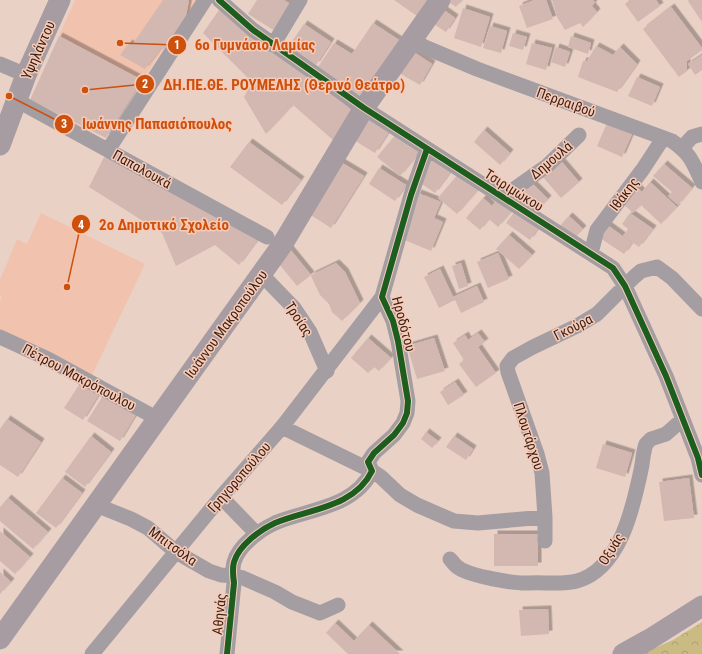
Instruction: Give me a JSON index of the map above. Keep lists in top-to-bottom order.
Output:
{
  "streets": {
    "main road": ["Υψηλάντου", "Ιωάννου Μακροπούλου"],
    "street": [
      "Περραιβού",
      "Δημουλά",
      "Παπαλουκά",
      "Τσιριμώκου",
      "Ιθάκης",
      "Τροίας",
      "Ηροδότου",
      "Γκούρα",
      "Πέτρου Μακρόπουλου",
      "Πλουτάρχου",
      "Γρηγοροπούλου",
      "Μπιτσόλα",
      "Οξυάς",
      "Αθηνάς"
    ]
  },
  "crossings": [
    ["Υψηλάντου", "Παπαλουκά"],
    ["Περραιβού", "Ιθάκης"],
    ["Περραιβού", "Ιωάννου Μακροπούλου"],
    ["Δημουλά", "Τσιριμώκου"],
    ["Τσιριμώκου", "Ιθάκης"],
    ["Τσιριμώκου", "Ιωάννου Μακροπούλου"],
    ["Τσιριμώκου", "Ηροδότου"],
    ["Τσιριμώκου", "Γκούρα"],
    ["Τσιριμώκου", "Οξυάς"],
    ["Τροίας", "Ιωάννου Μακροπούλου"],
    ["Τροίας", "Γρηγοροπούλου"],
    ["Ιωάννου Μακροπούλου", "Πέτρου Μακρόπουλου"],
    ["Ιωάννου Μακροπούλου", "Μπιτσόλα"],
    ["Ηροδότου", "Γρηγοροπούλου"],
    ["Ηροδότου", "Αθηνάς"],
    ["Γκούρα", "Πλουτάρχου"],
    ["Γρηγοροπούλου", "Μπιτσόλα"],
    ["Μπιτσόλα", "Αθηνάς"]
  ],
  "places": [
    "6ο Γυμνάσιο Λαμίας",
    "ΔΗ.ΠΕ.ΘΕ. ΡΟΥΜΕΛΗΣ (Θερινό Θεάτρο)",
    "Ιωάννης Παπασιόπουλος",
    "2ο Δημοτικό Σχολείο"
  ]
}
